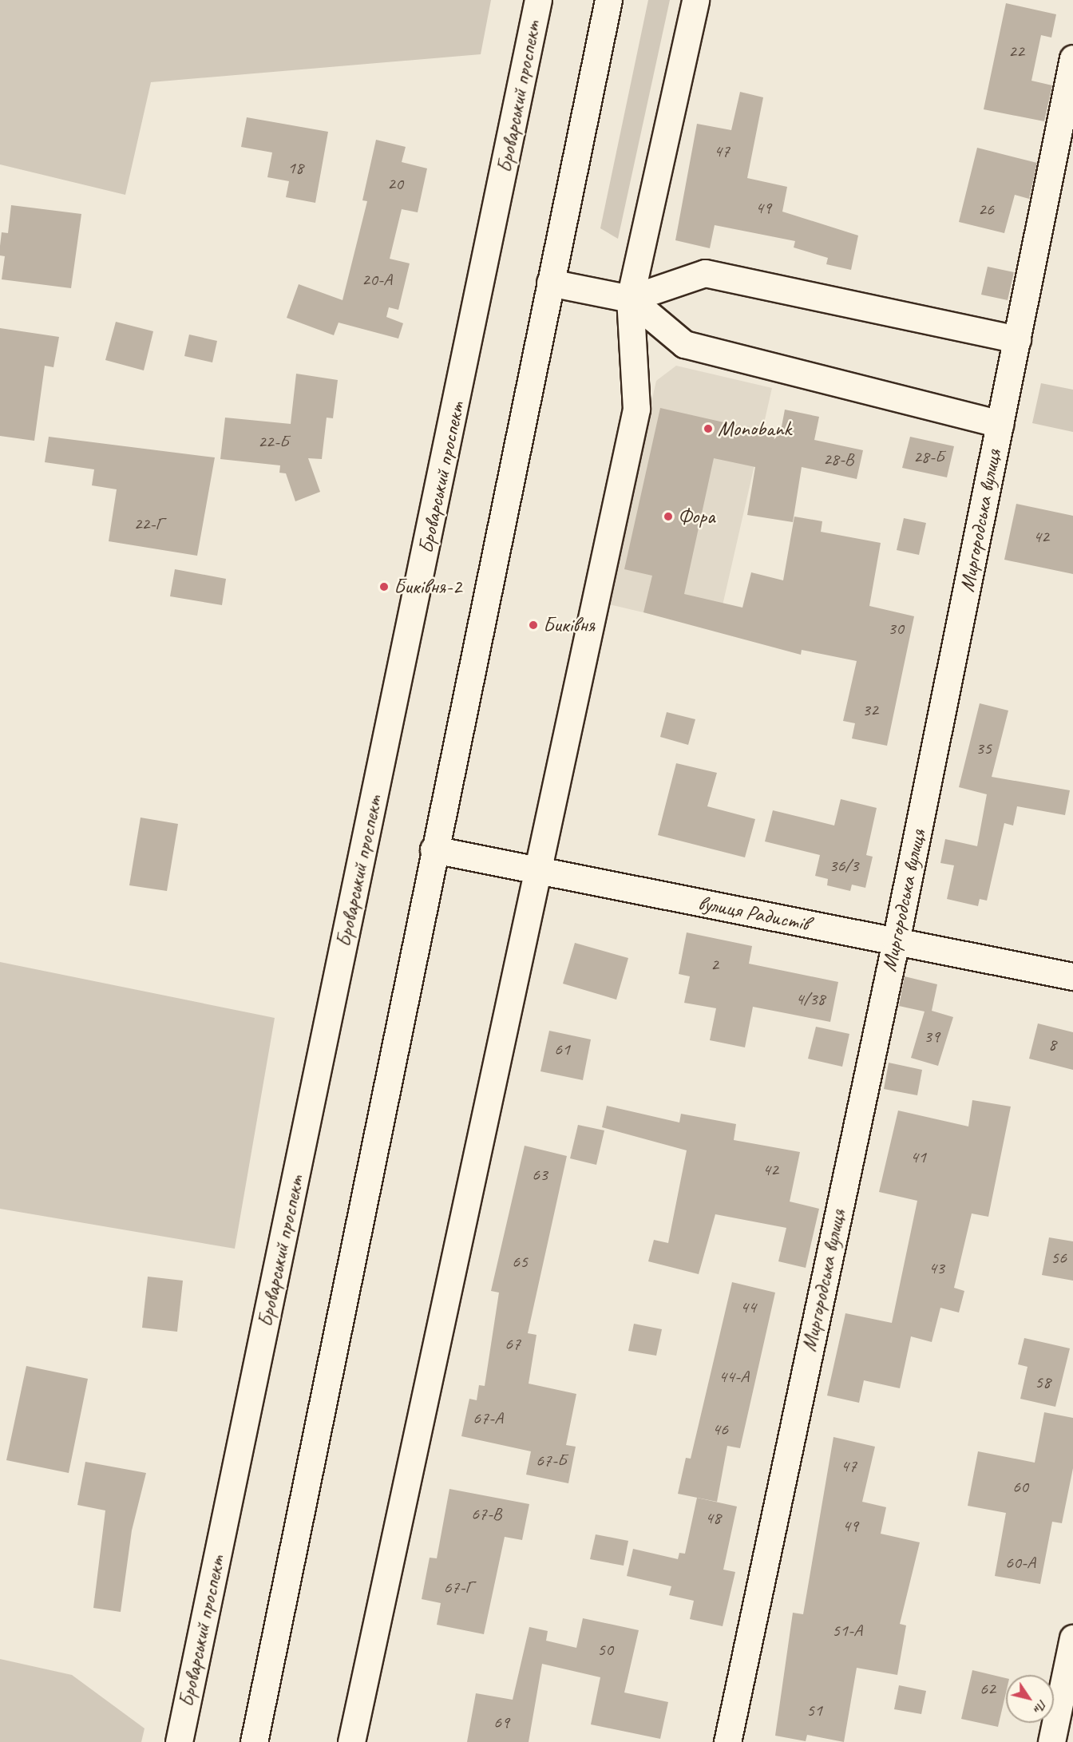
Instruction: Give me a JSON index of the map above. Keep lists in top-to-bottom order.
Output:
{
  "streets": {
    "main road": ["Броварський проспект", "Миргородська вулиця", "вулиця Радистів"]
  },
  "crossings": [
    ["Миргородська вулиця", "вулиця Радистів"]
  ],
  "places": [
    "Monobank",
    "Фора",
    "Бикiвня-2",
    "Бикiвня"
  ],
  "house_numbers": [
    "22",
    "47",
    "18",
    "20",
    "49",
    "26",
    "20-А",
    "22-Б",
    "28-Б",
    "28-В",
    "22-Г",
    "42",
    "30",
    "32",
    "35",
    "36/3",
    "2",
    "4/38",
    "39",
    "8",
    "61",
    "41",
    "42",
    "63",
    "56",
    "65",
    "43",
    "44",
    "67",
    "44-А",
    "58",
    "67-А",
    "46",
    "67-Б",
    "47",
    "60",
    "67-В",
    "48",
    "49",
    "60-А",
    "67-Г",
    "51-А",
    "50",
    "62",
    "51",
    "69"
  ],
  "north": "bottom right"
}
